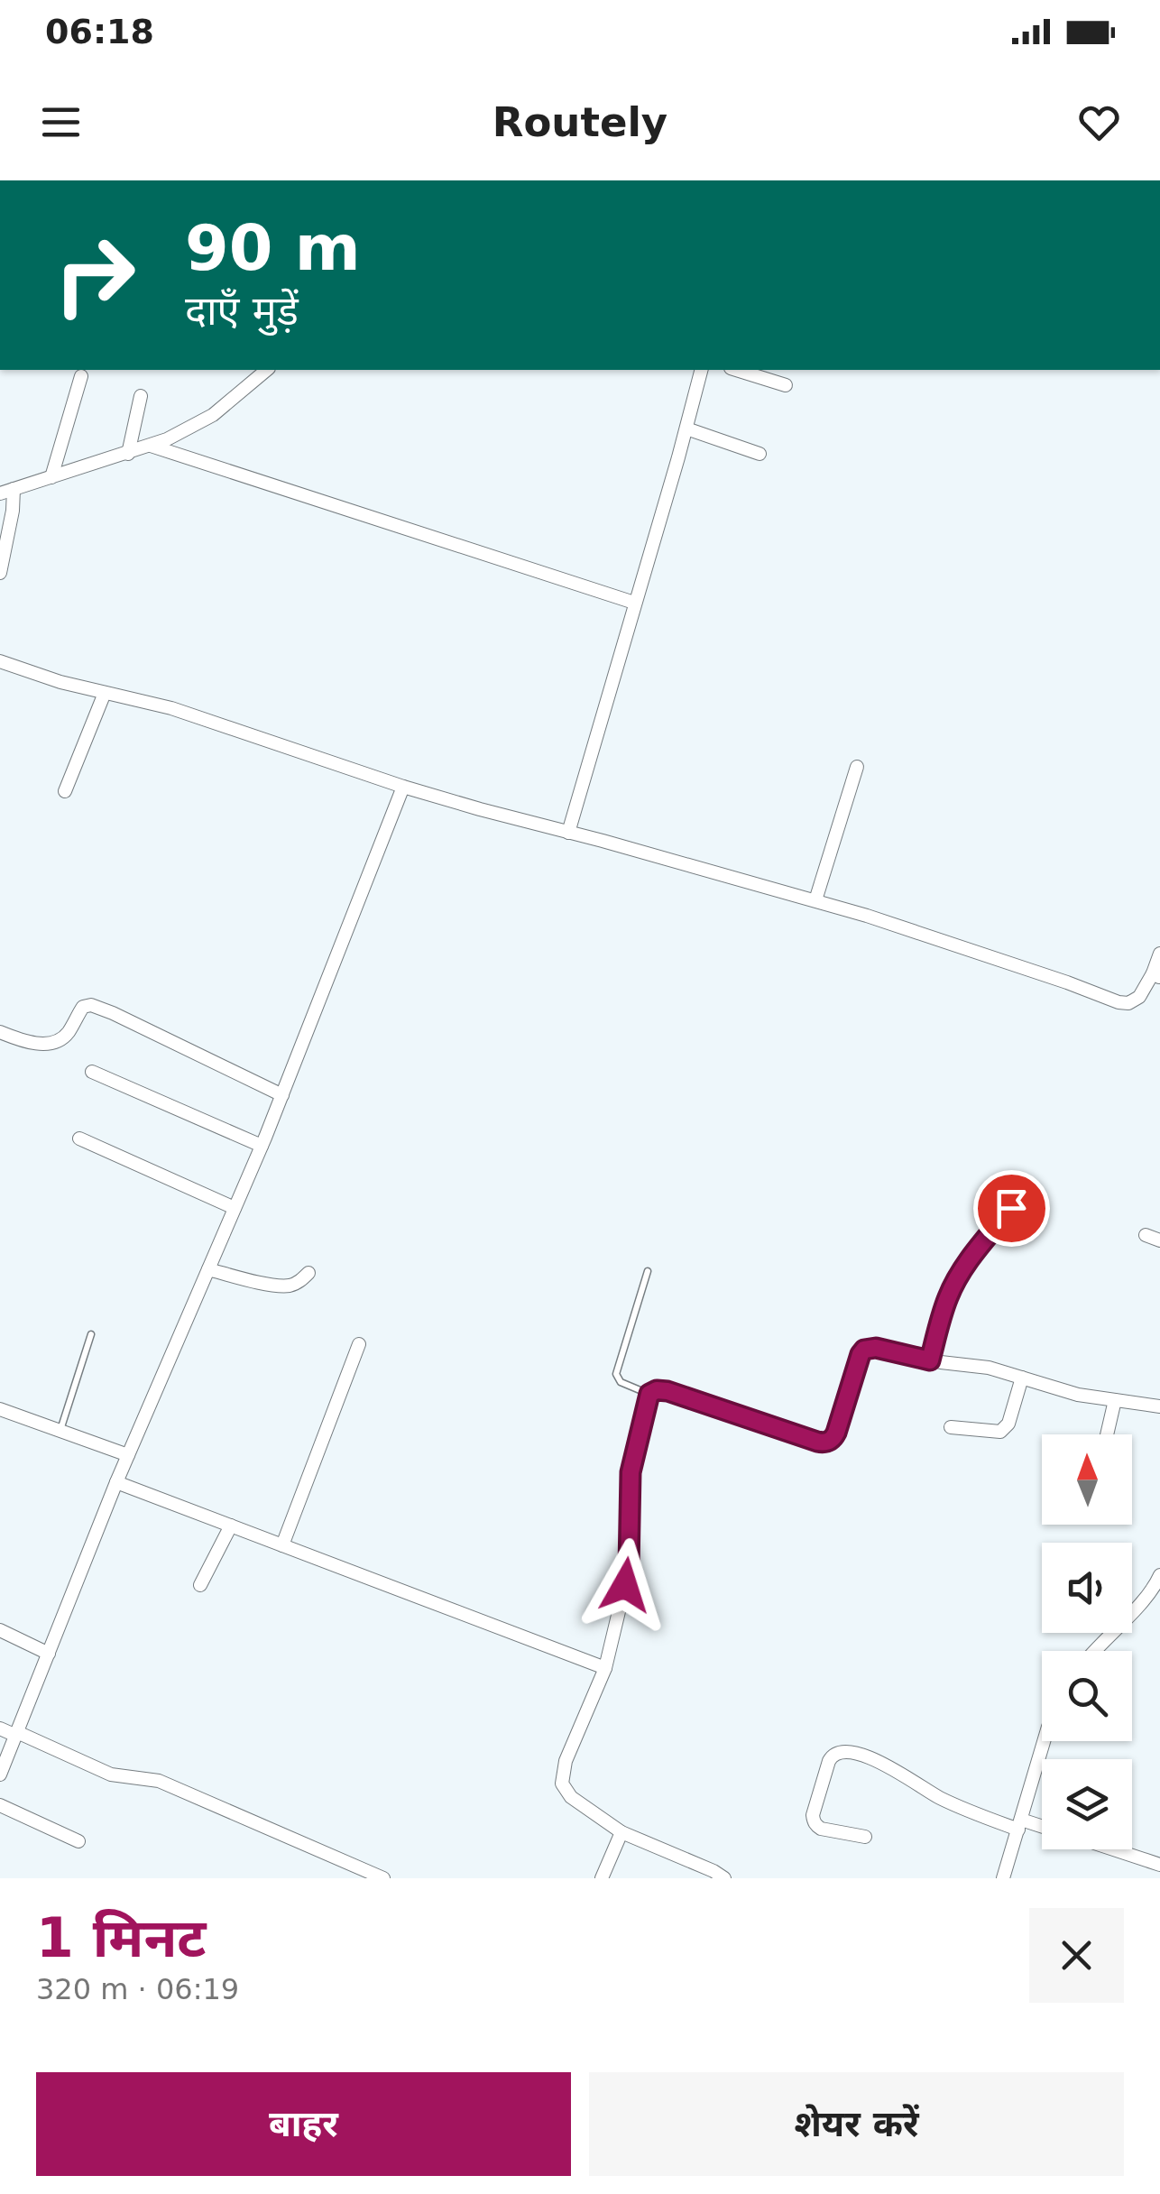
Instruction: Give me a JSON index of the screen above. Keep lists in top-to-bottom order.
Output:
{
  "north": "top",
  "page": {
    "status": "06:18",
    "header": "Routely",
    "turn": ["90 m", "दाएँ मुड़ें"],
    "heading": ["1 मिनट", "320 m · 06:19"],
    "buttons": ["बाहर", "शेयर करें"]
  }
}
